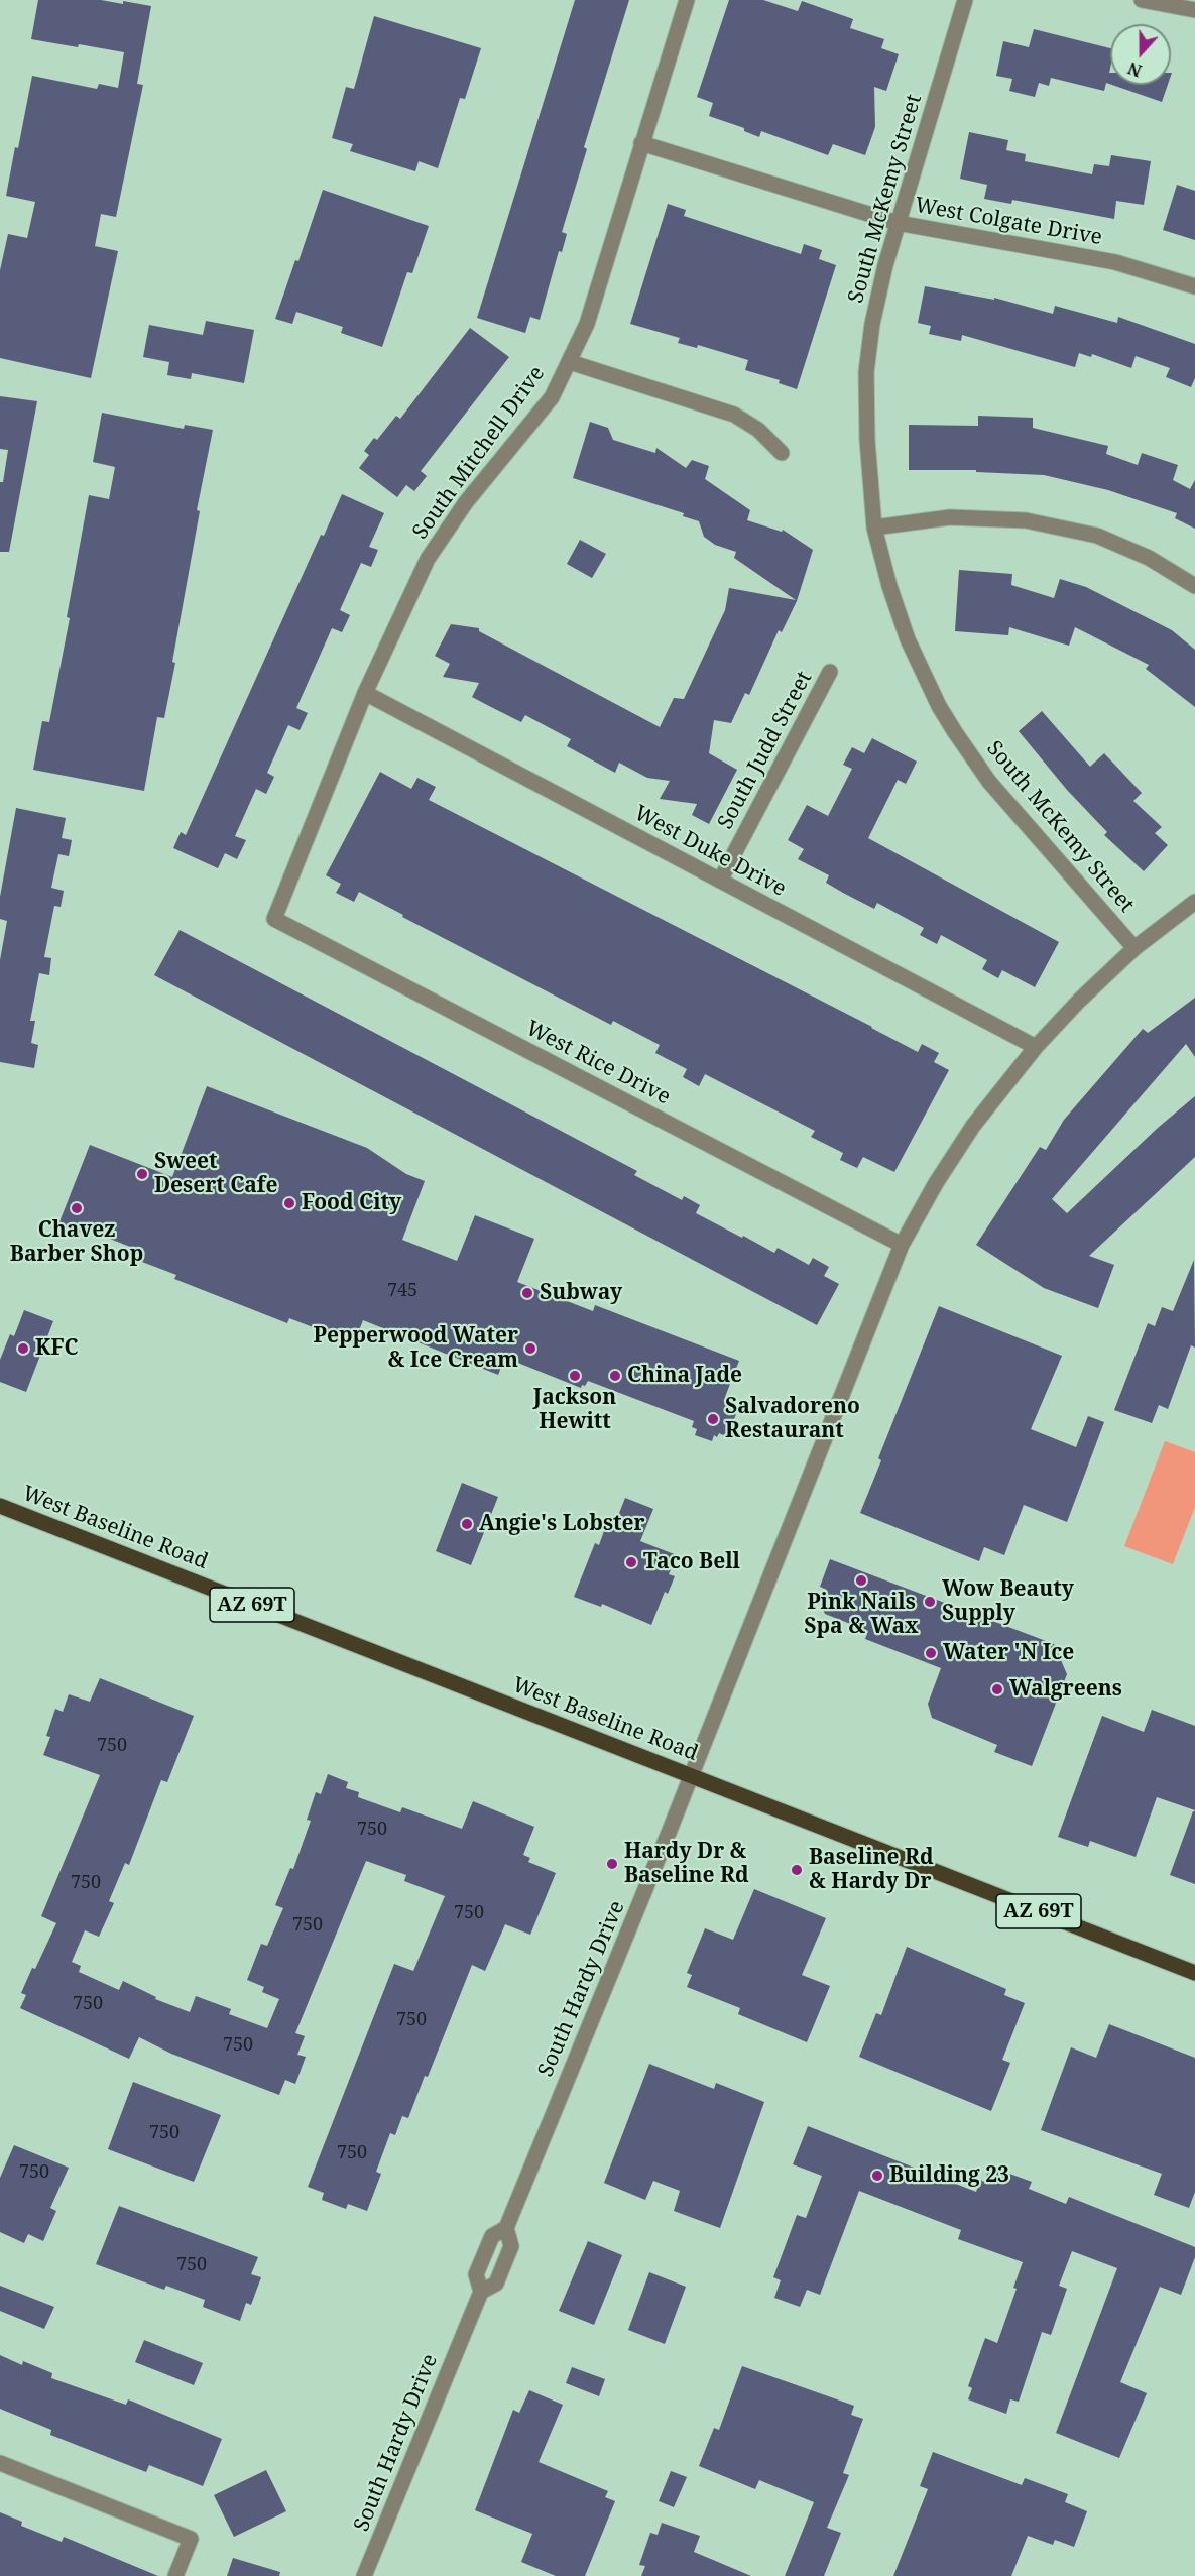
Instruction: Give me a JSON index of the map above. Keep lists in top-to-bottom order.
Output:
{
  "streets": {
    "main road": ["West Baseline Road", "AZ 69T"],
    "street": [
      "South McKemy Street",
      "West Colgate Drive",
      "South Mitchell Drive",
      "South Judd Street",
      "West Duke Drive",
      "West Rice Drive",
      "South Hardy Drive"
    ]
  },
  "crossings": [
    ["South McKemy Street", "West Colgate Drive"],
    ["South McKemy Street", "South Hardy Drive"],
    ["West Colgate Drive", "South Mitchell Drive"],
    ["South Mitchell Drive", "West Duke Drive"],
    ["South Mitchell Drive", "West Rice Drive"],
    ["South Judd Street", "West Duke Drive"],
    ["West Duke Drive", "South Hardy Drive"],
    ["West Rice Drive", "South Hardy Drive"],
    ["West Baseline Road", "South Hardy Drive"]
  ],
  "places": [
    "Sweet Desert Cafe",
    "Food City",
    "Chavez Barber Shop",
    "Subway",
    "KFC",
    "Pepperwood Water & Ice Cream",
    "Jackson Hewitt",
    "China Jade",
    "Salvadoreno Restaurant",
    "Angie's Lobster",
    "Taco Bell",
    "Pink Nails Spa & Wax",
    "Wow Beauty Supply",
    "Water 'N Ice",
    "Walgreens",
    "Hardy Dr & Baseline Rd",
    "Baseline Rd & Hardy Dr",
    "Building 23"
  ],
  "house_numbers": [
    "745",
    "750",
    "750",
    "750",
    "750",
    "750",
    "750",
    "750",
    "750",
    "750",
    "750",
    "750",
    "750"
  ],
  "north": "bottom"
}
